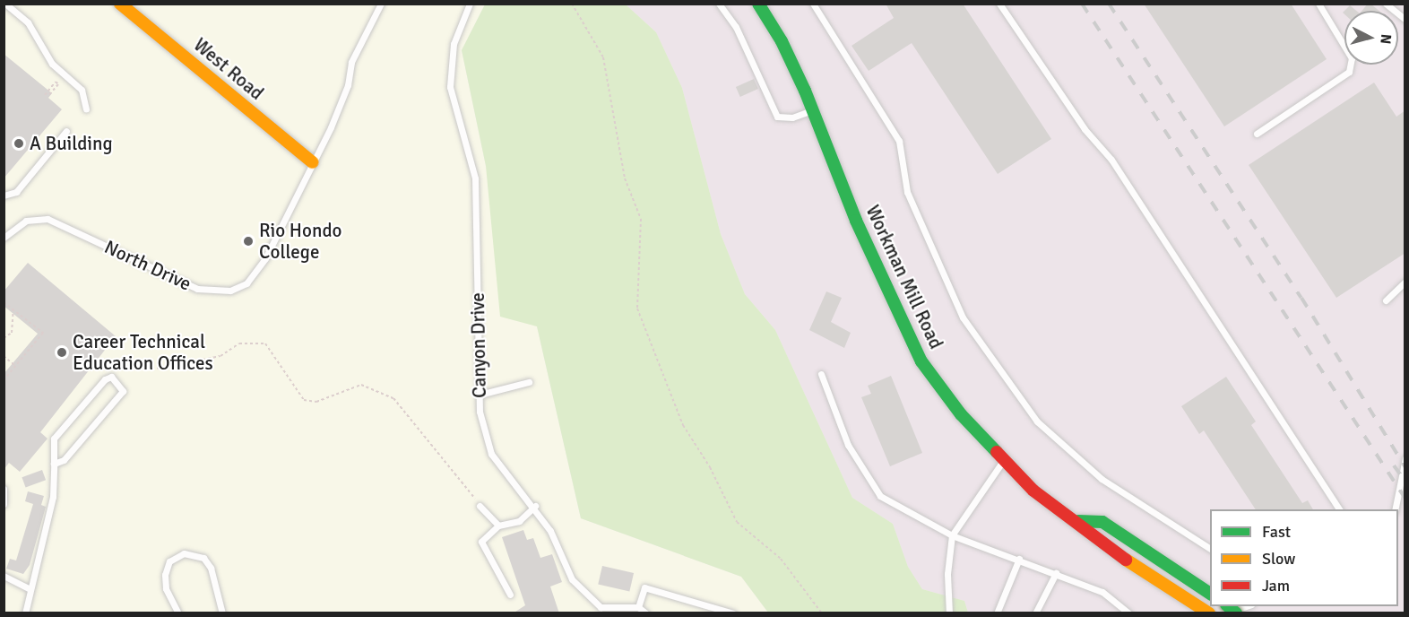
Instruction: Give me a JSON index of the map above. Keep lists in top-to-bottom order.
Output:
{
  "streets": {
    "street": ["West Road", "Workman Mill Road"],
    "lane": ["North Drive", "Canyon Drive"]
  },
  "crossings": [
    ["West Road", "North Drive"]
  ],
  "places": ["A Building", "Rio Hondo College", "Career Technical Education Offices"],
  "legend": ["Fast", "Slow", "Jam"],
  "north": "right"
}
